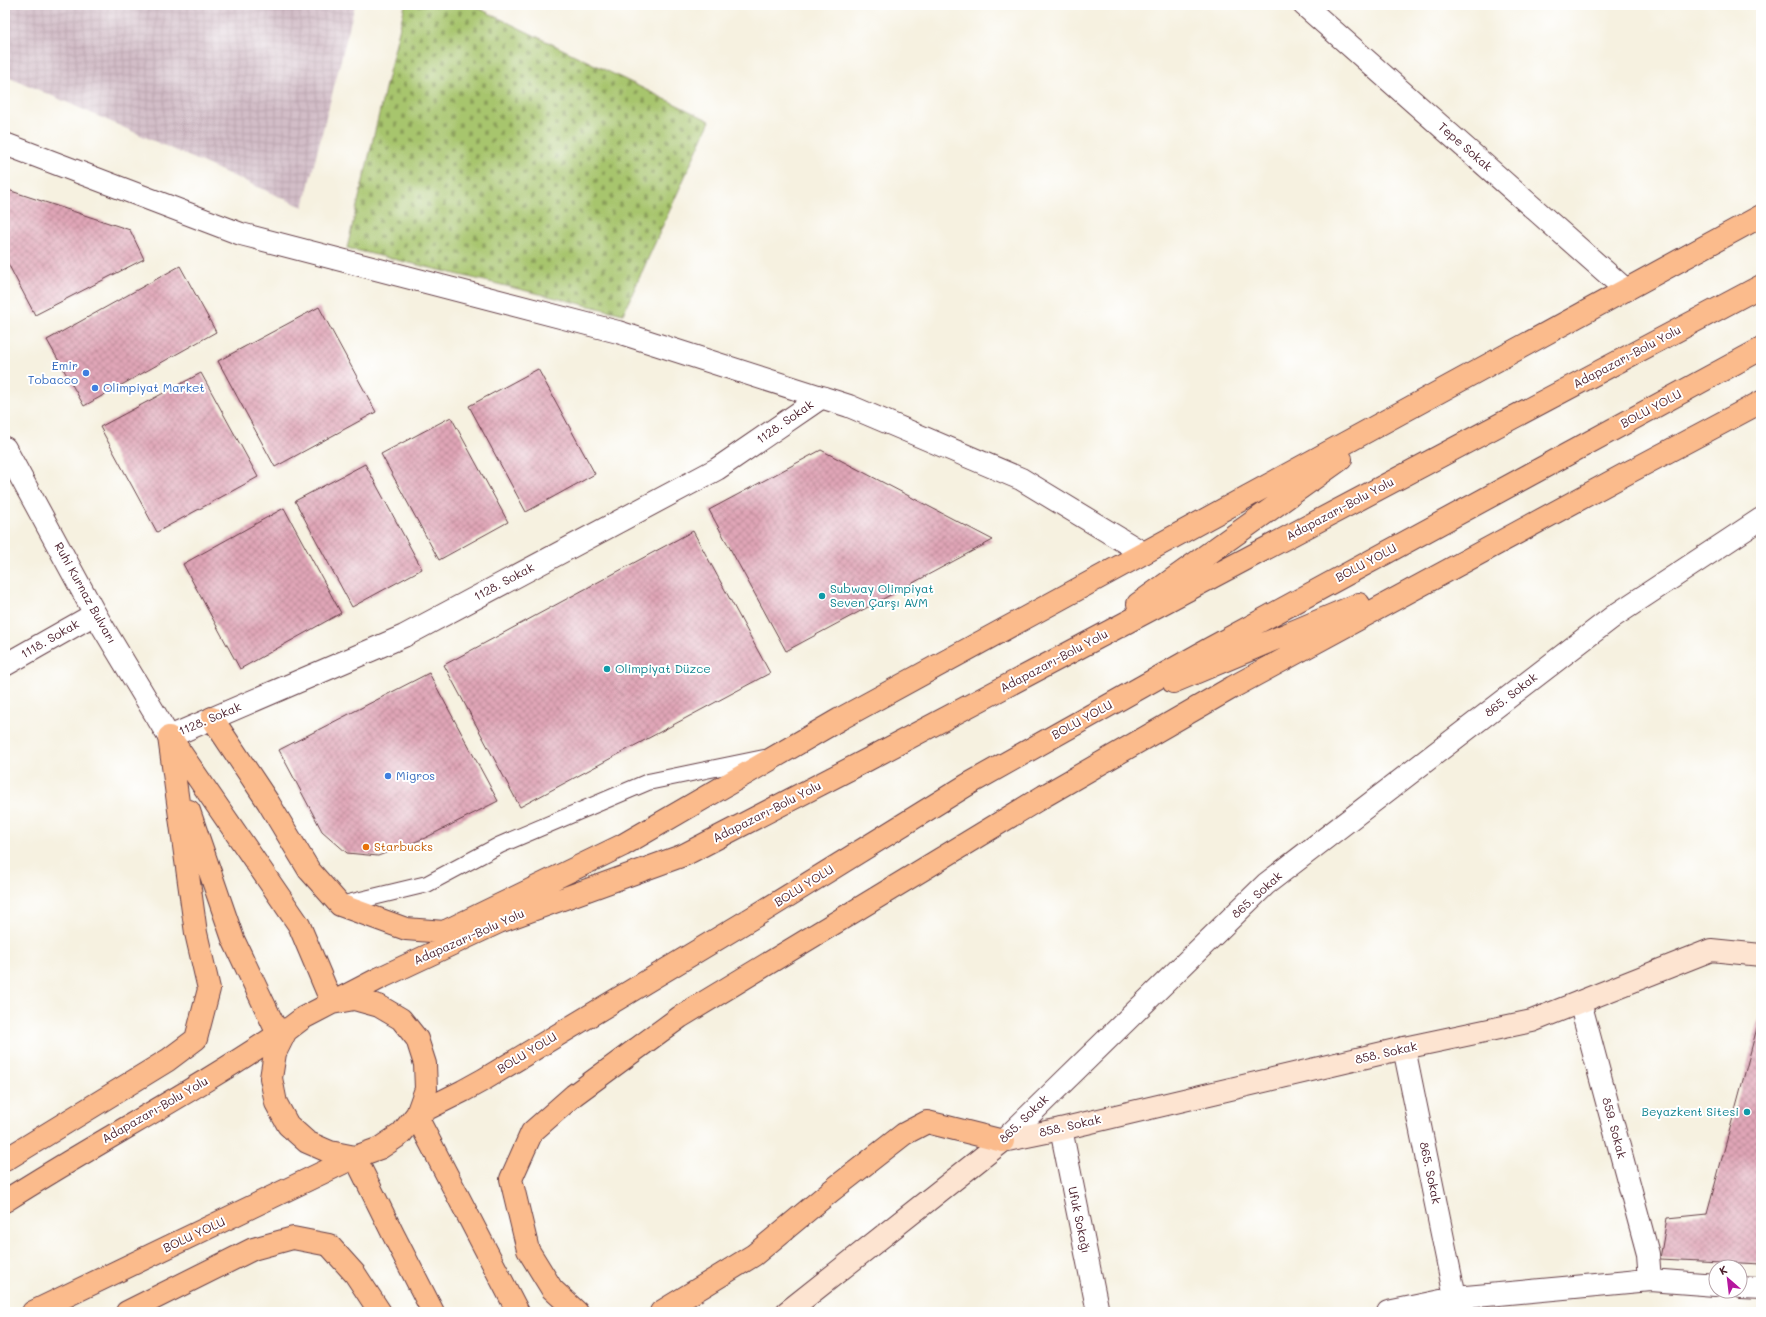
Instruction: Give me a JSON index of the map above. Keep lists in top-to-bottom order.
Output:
{
  "streets": {
    "highway": ["Adapazarı-Bolu Yolu", "BOLU YOLU"],
    "main road": ["865. Sokak", "858. Sokak"],
    "street": [
      "Tepe Sokak",
      "1128. Sokak",
      "Ruhi Kurnaz Bulvarı",
      "1118. Sokak",
      "859. Sokak",
      "Ufuk Sokağı"
    ]
  },
  "crossings": [
    ["1128. Sokak", "Ruhi Kurnaz Bulvarı"],
    ["Ruhi Kurnaz Bulvarı", "1118. Sokak"],
    ["865. Sokak", "858. Sokak"],
    ["858. Sokak", "859. Sokak"],
    ["858. Sokak", "Ufuk Sokağı"]
  ],
  "places": [
    "Emir Tobacco",
    "Olimpiyat Market",
    "Subway Olimpiyat Seven Çarşı AVM",
    "Olimpiyat Düzce",
    "Migros",
    "Starbucks",
    "Beyazkent Sitesi"
  ],
  "north": "top left"
}
